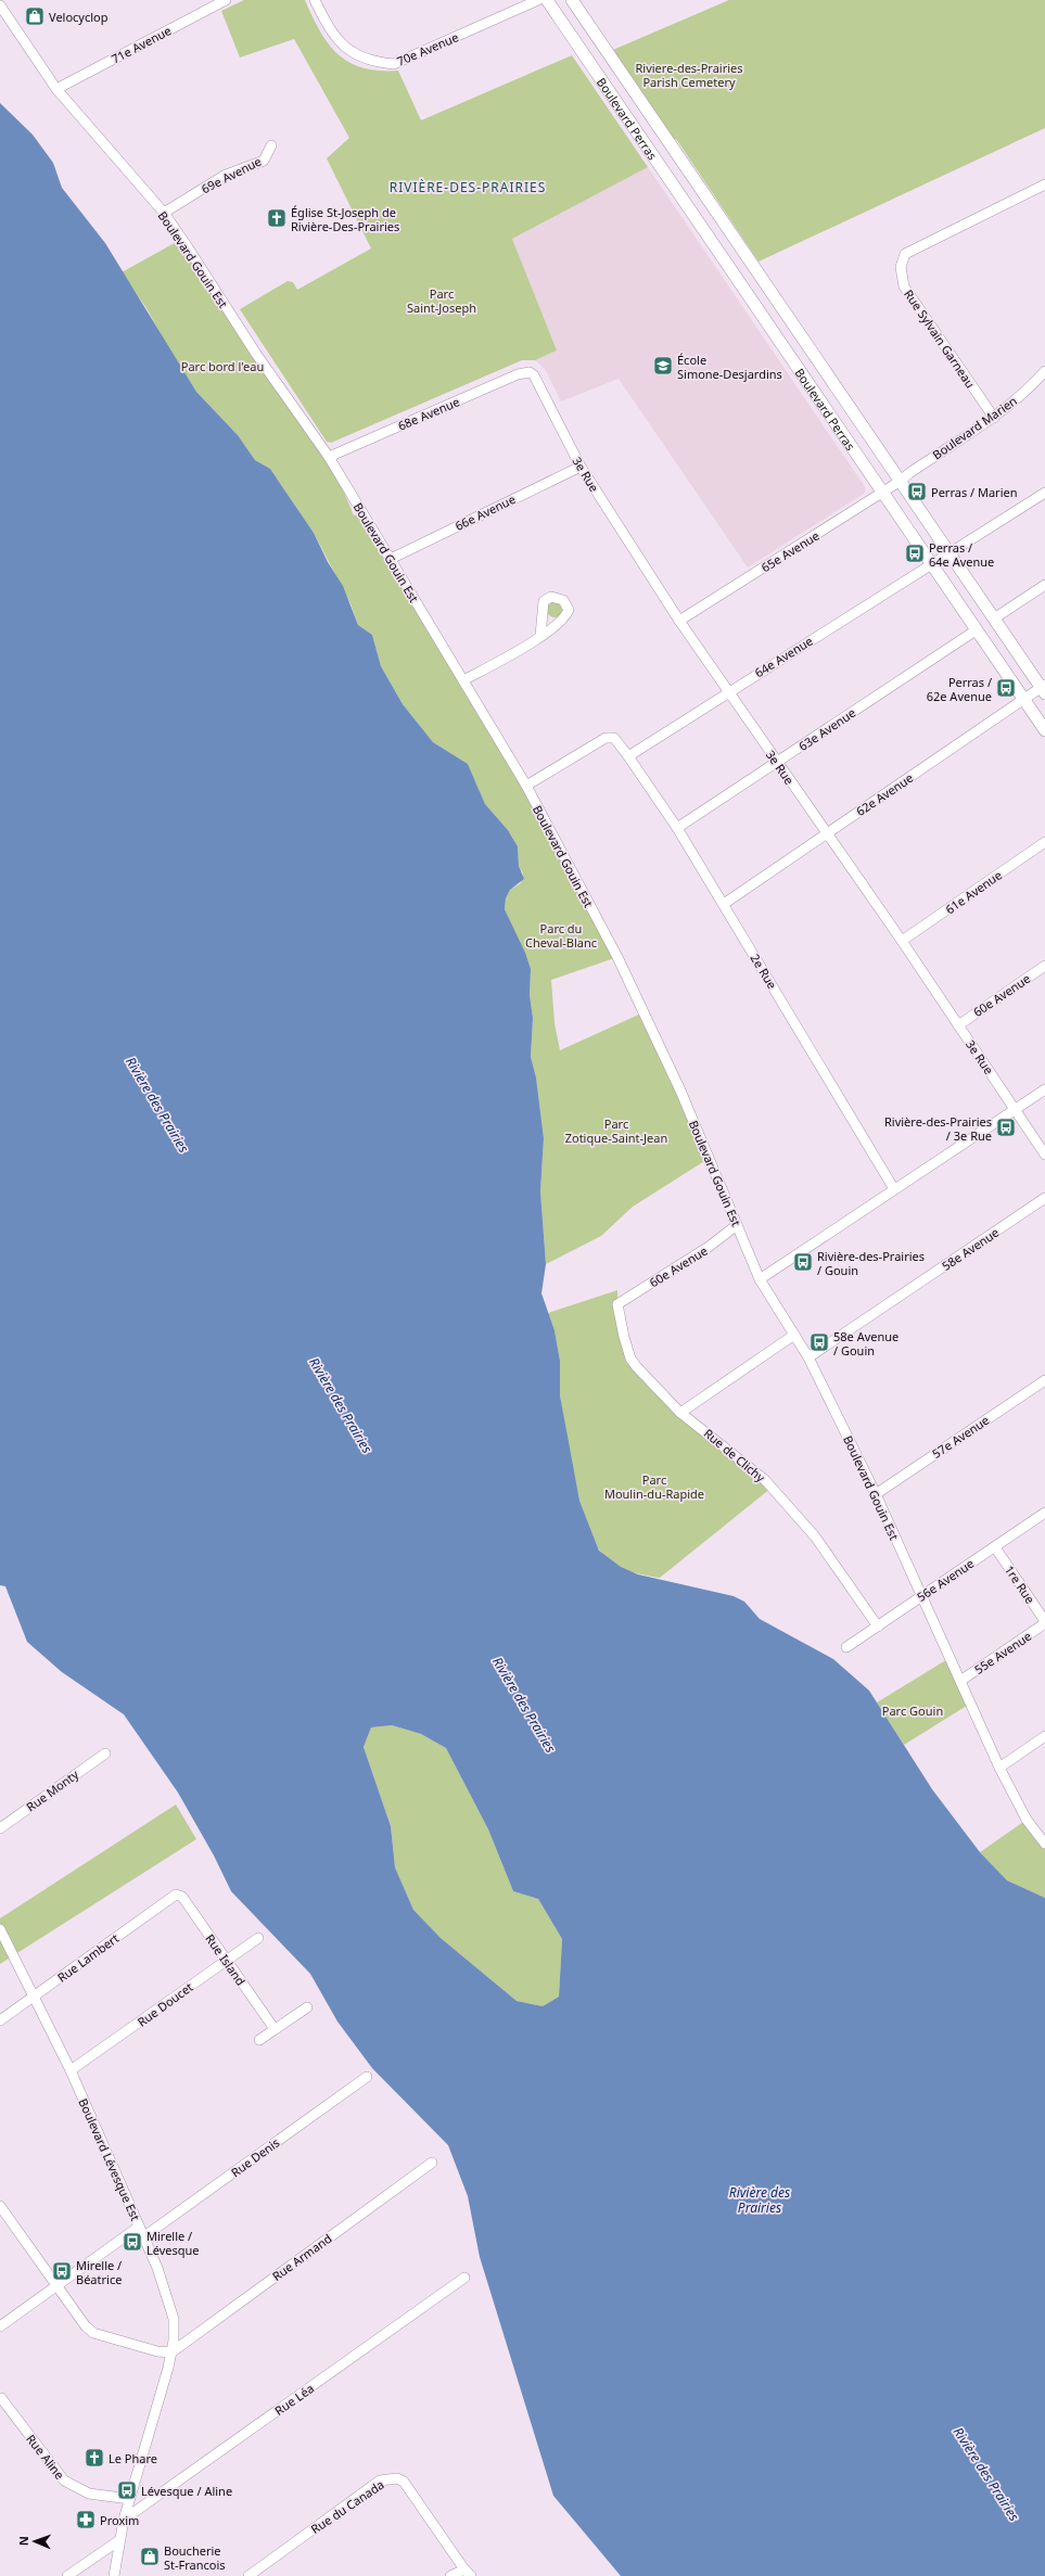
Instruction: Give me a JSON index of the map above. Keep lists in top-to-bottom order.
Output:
{
  "streets": {
    "main road": ["Boulevard Perras"],
    "street": [
      "71e Avenue",
      "70e Avenue",
      "69e Avenue",
      "Boulevard Gouin Est",
      "Rue Sylvain Garneau",
      "68e Avenue",
      "Boulevard Marien",
      "3e Rue",
      "66e Avenue",
      "65e Avenue",
      "64e Avenue",
      "63e Avenue",
      "62e Avenue",
      "61e Avenue",
      "2e Rue",
      "60e Avenue",
      "58e Avenue",
      "57e Avenue",
      "Rue de Clichy",
      "56e Avenue",
      "1re Rue",
      "55e Avenue",
      "Rue Monty",
      "Rue Lambert",
      "Rue Island",
      "Rue Doucet",
      "Rue Denis",
      "Boulevard Lévesque Est",
      "Rue Armand",
      "Rue Léa",
      "Rue Aline",
      "Rue du Canada"
    ]
  },
  "crossings": [
    ["71e Avenue", "Boulevard Gouin Est"],
    ["Boulevard Perras", "Boulevard Marien"],
    ["Boulevard Perras", "65e Avenue"],
    ["Boulevard Perras", "64e Avenue"],
    ["Boulevard Perras", "63e Avenue"],
    ["Boulevard Perras", "62e Avenue"],
    ["69e Avenue", "Boulevard Gouin Est"],
    ["Boulevard Gouin Est", "68e Avenue"],
    ["Boulevard Gouin Est", "66e Avenue"],
    ["Boulevard Gouin Est", "60e Avenue"],
    ["Boulevard Gouin Est", "58e Avenue"],
    ["Boulevard Gouin Est", "57e Avenue"],
    ["Boulevard Gouin Est", "56e Avenue"],
    ["Boulevard Gouin Est", "55e Avenue"],
    ["Rue Sylvain Garneau", "Boulevard Marien"],
    ["68e Avenue", "3e Rue"],
    ["Boulevard Marien", "65e Avenue"],
    ["3e Rue", "66e Avenue"],
    ["3e Rue", "65e Avenue"],
    ["3e Rue", "64e Avenue"],
    ["3e Rue", "63e Avenue"],
    ["3e Rue", "62e Avenue"],
    ["3e Rue", "61e Avenue"],
    ["3e Rue", "60e Avenue"],
    ["64e Avenue", "2e Rue"],
    ["63e Avenue", "2e Rue"],
    ["62e Avenue", "2e Rue"],
    ["60e Avenue", "Rue de Clichy"],
    ["Rue de Clichy", "56e Avenue"],
    ["56e Avenue", "1re Rue"],
    ["1re Rue", "55e Avenue"],
    ["Rue Lambert", "Rue Island"],
    ["Rue Lambert", "Boulevard Lévesque Est"],
    ["Rue Island", "Rue Doucet"],
    ["Rue Doucet", "Boulevard Lévesque Est"],
    ["Rue Denis", "Boulevard Lévesque Est"],
    ["Boulevard Lévesque Est", "Rue Armand"],
    ["Boulevard Lévesque Est", "Rue Léa"],
    ["Boulevard Lévesque Est", "Rue Aline"]
  ],
  "districts": ["RIVIÈRE-DES-PRAIRIES"],
  "water": ["Rivière des Prairies"],
  "parks": [
    "Riviere-des-Prairies Parish Cemetery",
    "Parc Saint-Joseph",
    "Parc bord l'eau",
    "Parc du Cheval-Blanc",
    "Parc Zotique-Saint-Jean",
    "Parc Moulin-du-Rapide",
    "Parc Gouin"
  ],
  "places": {
    "shop": ["Velocyclop", "Boucherie St-Francois"],
    "church": ["Église St-Joseph de Rivière-Des-Prairies", "Le Phare"],
    "school or university": ["École Simone-Desjardins"],
    "bus stop": [
      "Perras / Marien",
      "Perras / 64e Avenue",
      "Perras / 62e Avenue",
      "Rivière-des-Prairies / 3e Rue",
      "Rivière-des-Prairies / Gouin",
      "58e Avenue / Gouin",
      "Mirelle / Lévesque",
      "Mirelle / Béatrice",
      "Lévesque / Aline"
    ],
    "pharmacy": ["Proxim"]
  },
  "north": "left"
}
